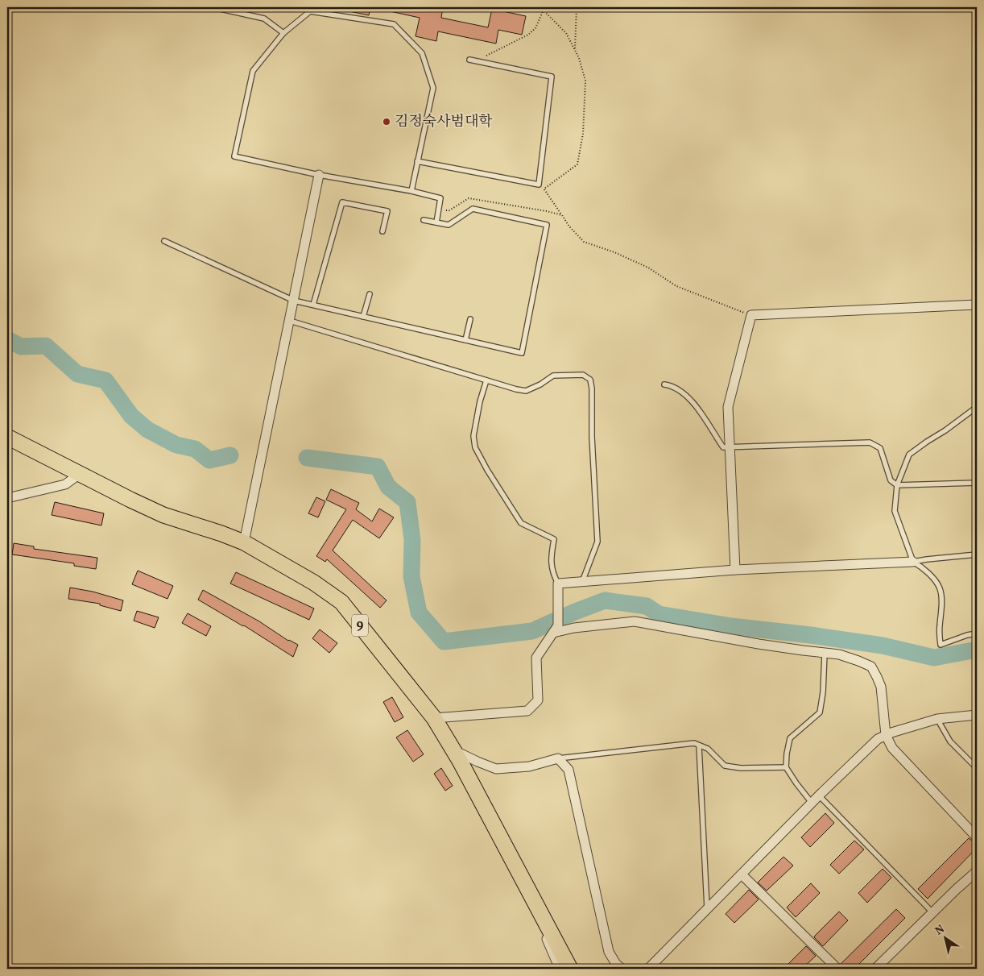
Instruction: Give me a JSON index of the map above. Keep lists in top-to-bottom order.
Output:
{
  "streets": {
    "main road": ["9"]
  },
  "places": ["김정숙사범대학"],
  "north": "top left"
}
